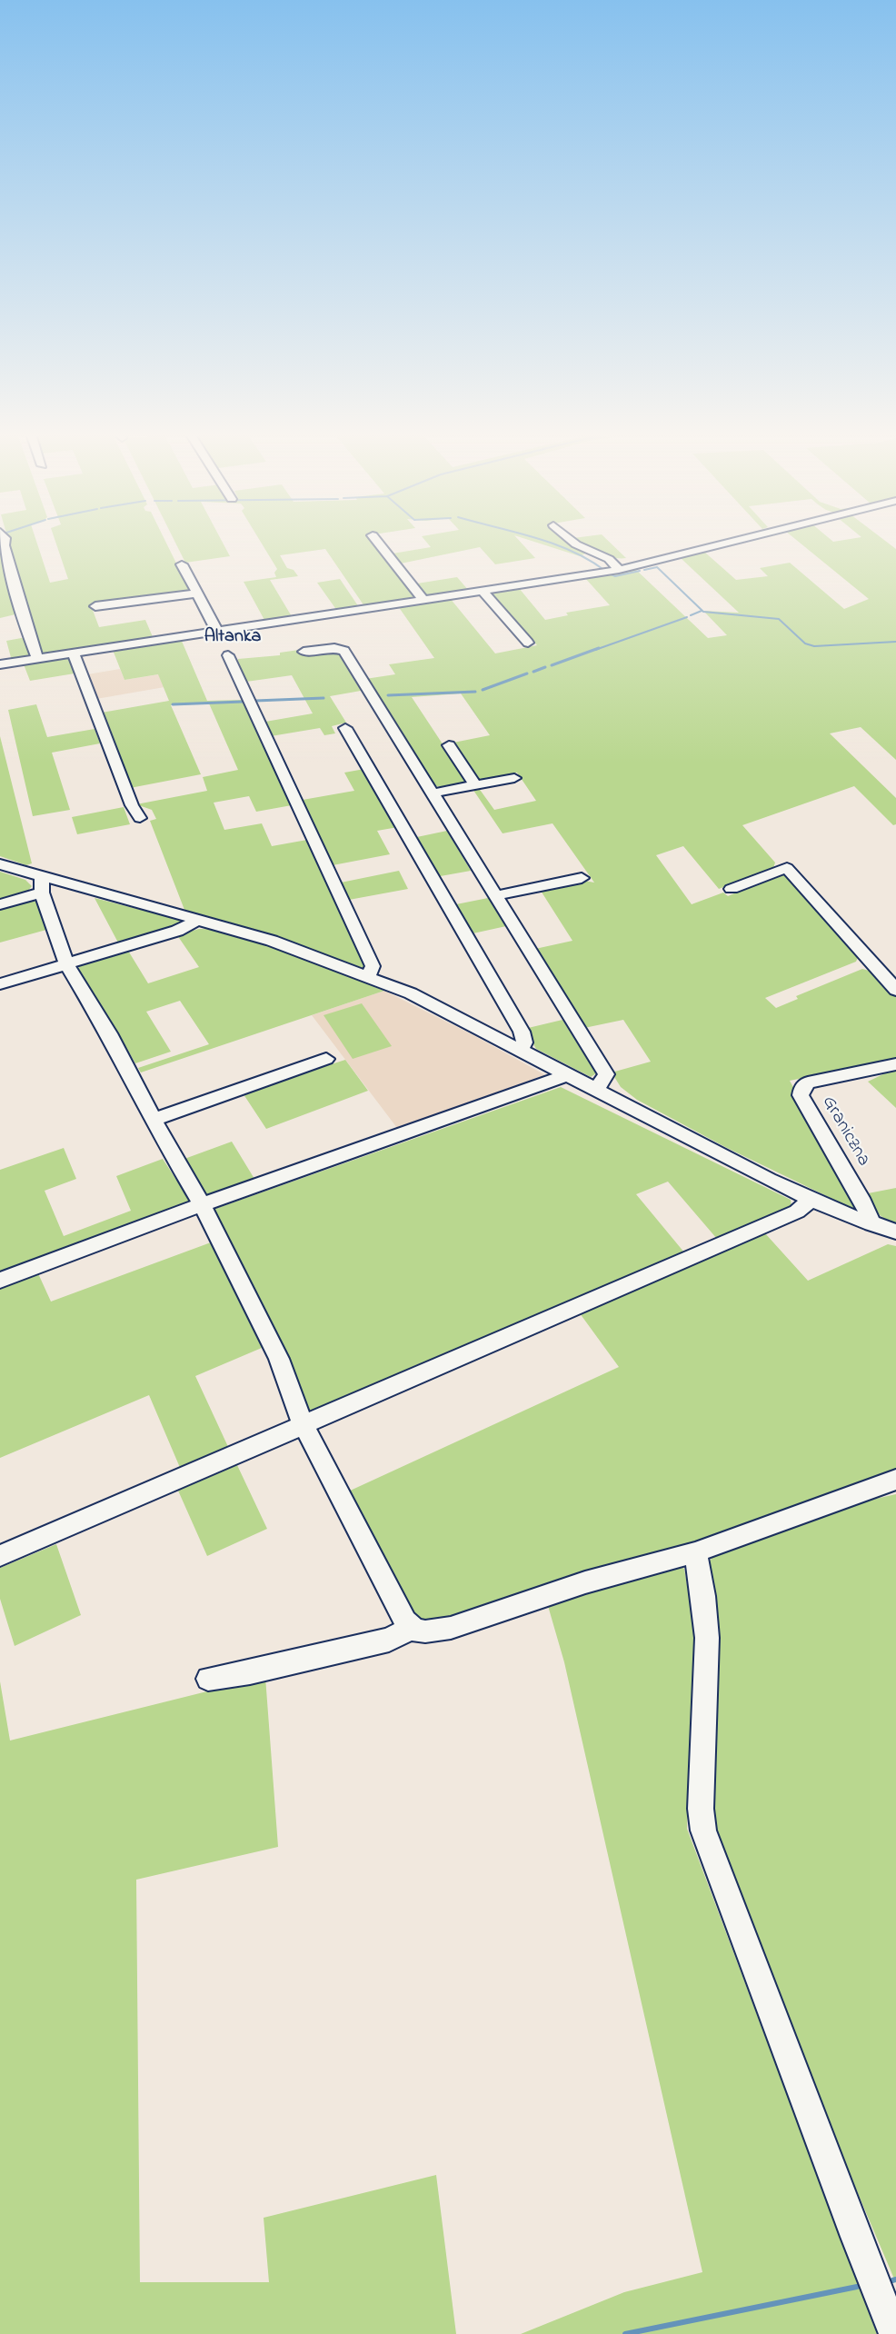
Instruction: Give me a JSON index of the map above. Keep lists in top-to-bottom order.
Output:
{
  "streets": {
    "street": ["Graniczna"]
  },
  "districts": ["Altanka"]
}
